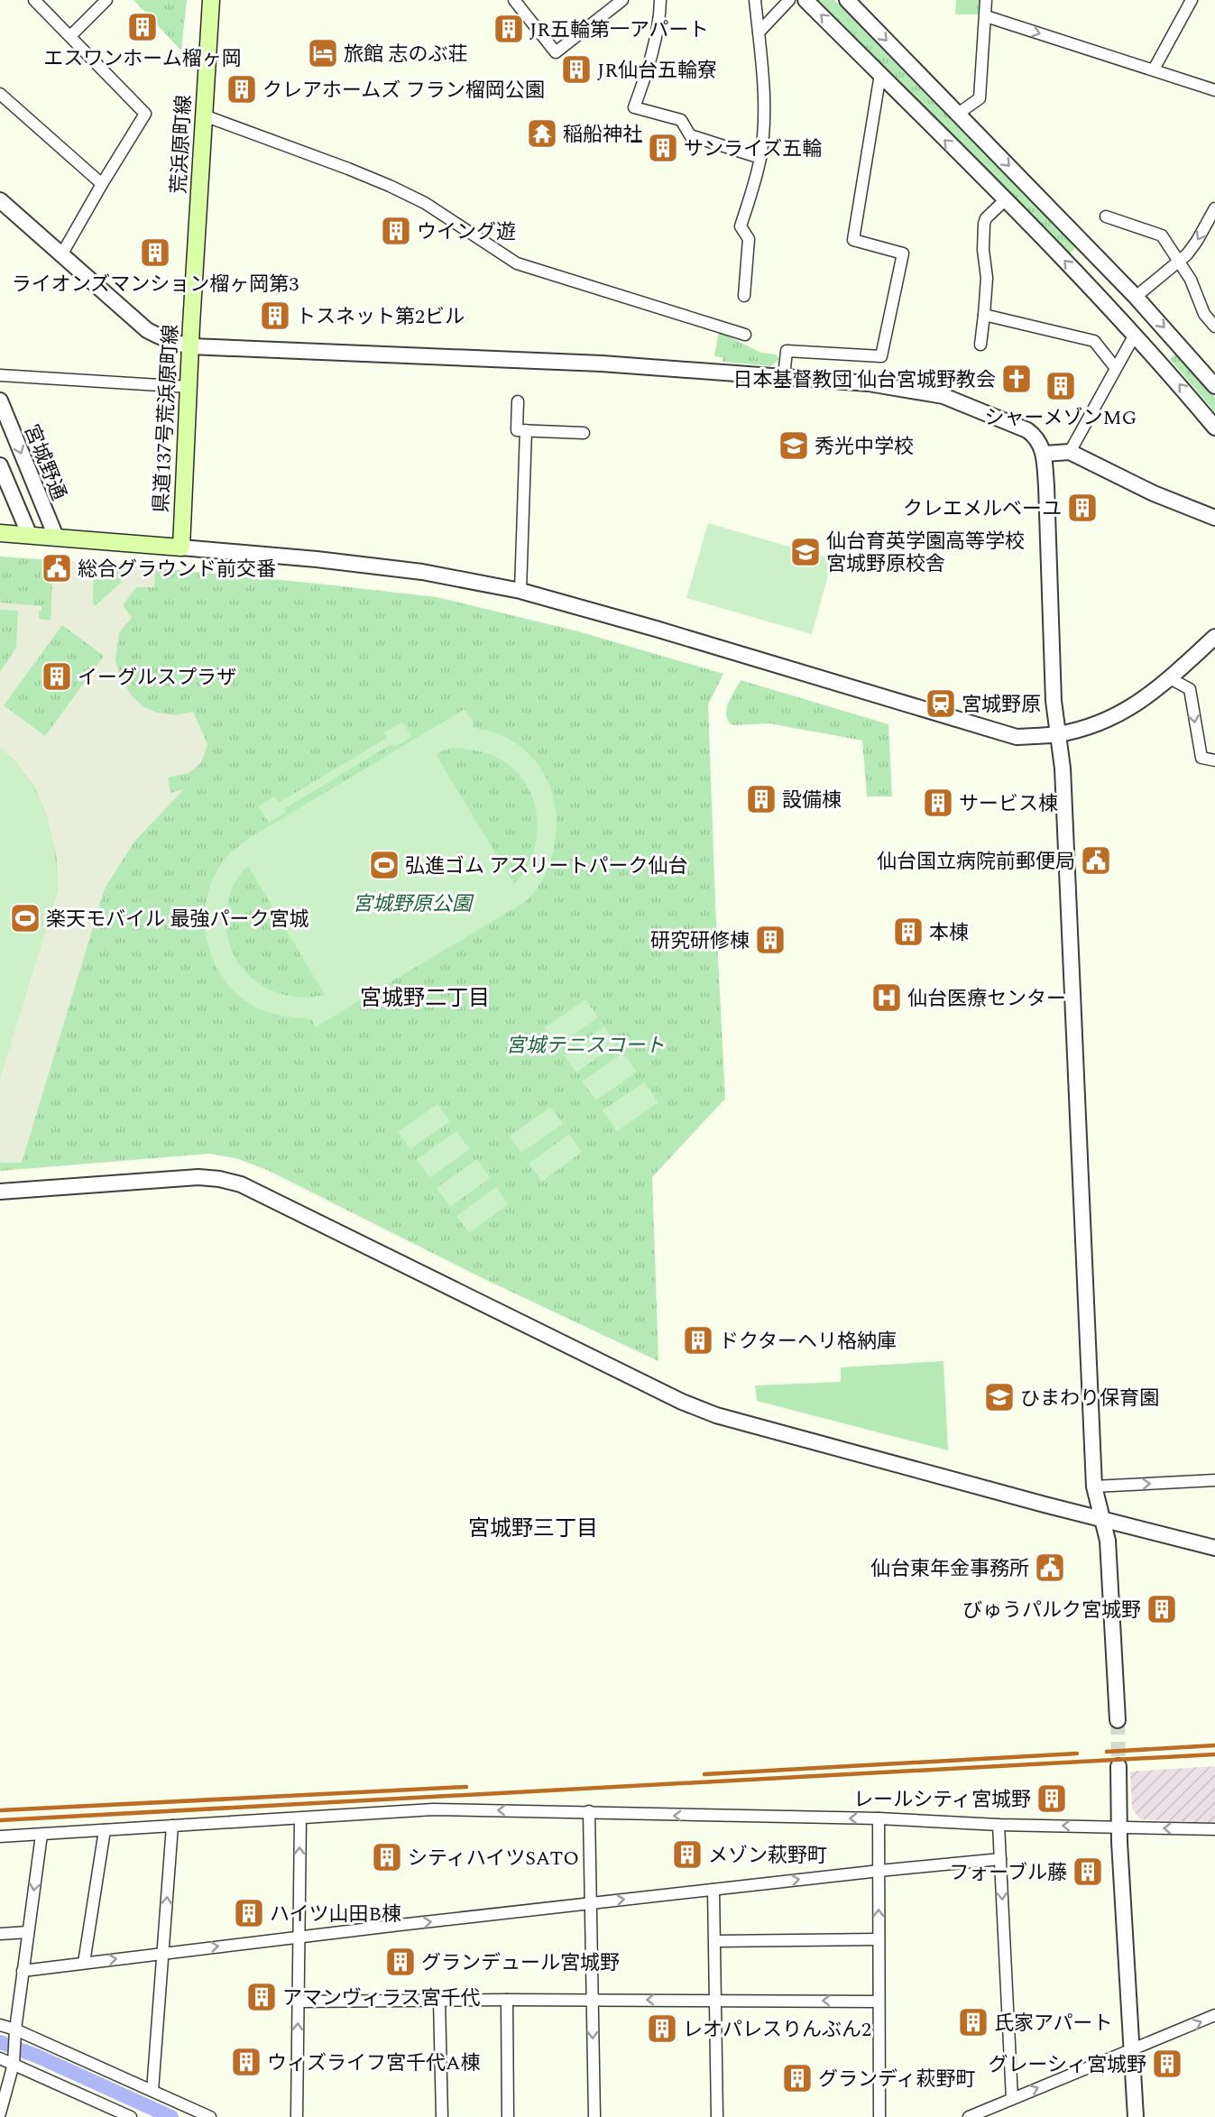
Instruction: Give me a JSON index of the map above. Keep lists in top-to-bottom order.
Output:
{
  "streets": {
    "main road": ["荒浜原町線", "県道137号荒浜原町線"],
    "street": ["宮城野通"]
  },
  "crossings": [
    ["荒浜原町線", "県道137号荒浜原町線"]
  ],
  "districts": ["宮城野二丁目", "宮城野三丁目"],
  "parks": ["宮城野原公園", "宮城テニスコート"],
  "places": {
    "building": [
      "エスワンホーム榴ヶ岡",
      "JR五輪第一アパート",
      "JR仙台五輪寮",
      "クレアホームズ フラン榴岡公園",
      "サンライズ五輪",
      "ウイング遊",
      "ライオンズマンション榴ヶ岡第3",
      "トスネット第2ビル",
      "シャーメゾンMG",
      "クレエメルベーユ",
      "イーグルスプラザ",
      "設備棟",
      "サービス棟",
      "本棟",
      "研究研修棟",
      "ドクターヘリ格納庫",
      "びゅうパルク宮城野",
      "レールシティ宮城野",
      "メゾン萩野町",
      "シティハイツSATO",
      "フォーブル藤",
      "ハイツ山田B棟",
      "グランデュール宮城野",
      "アマンヴィラス宮千代",
      "氏家アパート",
      "レオパレスりんぶん2",
      "ウィズライフ宮千代A棟",
      "グレーシィ宮城野",
      "グランディ萩野町"
    ],
    "hotel": ["旅館 志のぶ荘"],
    "temple": ["稲船神社"],
    "church": ["日本基督教団 仙台宮城野教会"],
    "school or university": ["秀光中学校", "仙台育英学園高等学校 宮城野原校舎", "ひまわり保育園"],
    "public building": ["総合グラウンド前交番", "仙台国立病院前郵便局", "仙台東年金事務所"],
    "station": ["宮城野原"],
    "sports": ["弘進ゴム アスリートパーク仙台", "楽天モバイル 最強パーク宮城"],
    "hospital": ["仙台医療センター"]
  }
}
